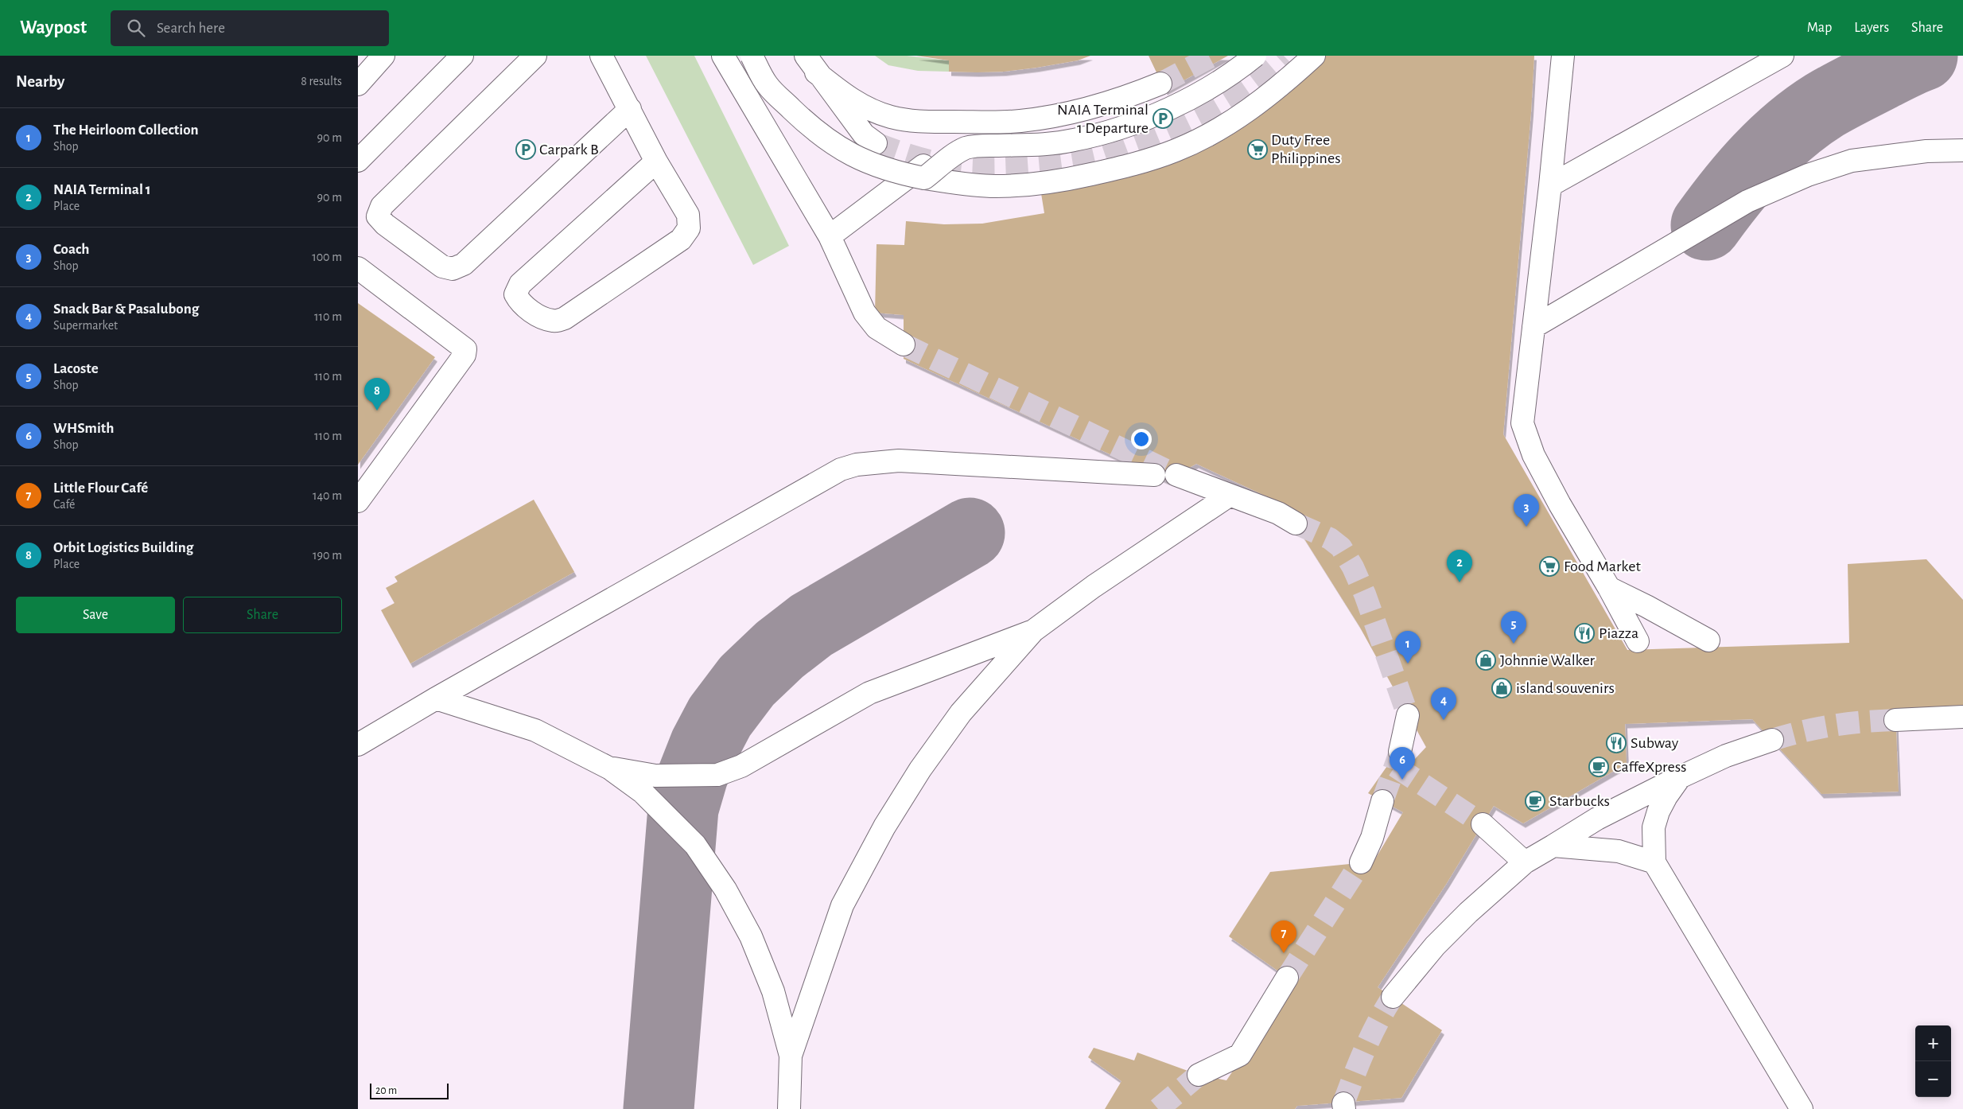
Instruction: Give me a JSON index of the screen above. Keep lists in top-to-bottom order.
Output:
{
  "places": {
    "parking": ["NAIA Terminal 1 Departure", "Carpark B"],
    "supermarket": ["Duty Free Philippines", "Food Market"],
    "restaurant": ["Piazza", "Subway"],
    "shop": ["Johnnie Walker", "island souvenirs"],
    "cafe": ["CaffeXpress", "Starbucks"]
  },
  "scale_bar": "20 m",
  "page": {
    "header": "Waypost",
    "search": "Search here",
    "nav": ["Map", "Layers", "Share"],
    "heading": ["Nearby", "8 results"],
    "list": [
      {
        "mark": "1",
        "name": "The Heirloom Collection",
        "note": "Shop",
        "value": "90 m"
      },
      {
        "mark": "2",
        "name": "NAIA Terminal 1",
        "note": "Place",
        "value": "90 m"
      },
      {
        "mark": "3",
        "name": "Coach",
        "note": "Shop",
        "value": "100 m"
      },
      {
        "mark": "4",
        "name": "Snack Bar & Pasalubong",
        "note": "Supermarket",
        "value": "110 m"
      },
      {
        "mark": "5",
        "name": "Lacoste",
        "note": "Shop",
        "value": "110 m"
      },
      {
        "mark": "6",
        "name": "WHSmith",
        "note": "Shop",
        "value": "110 m"
      },
      {
        "mark": "7",
        "name": "Little Flour Café",
        "note": "Café",
        "value": "140 m"
      },
      {
        "mark": "8",
        "name": "Orbit Logistics Building",
        "note": "Place",
        "value": "190 m"
      }
    ],
    "pins": [
      "8",
      "3",
      "2",
      "5",
      "1",
      "4",
      "6",
      "7"
    ],
    "buttons": ["Save", "Share"],
    "map_buttons": ["+", "−"],
    "scale": "20 m"
  }
}
